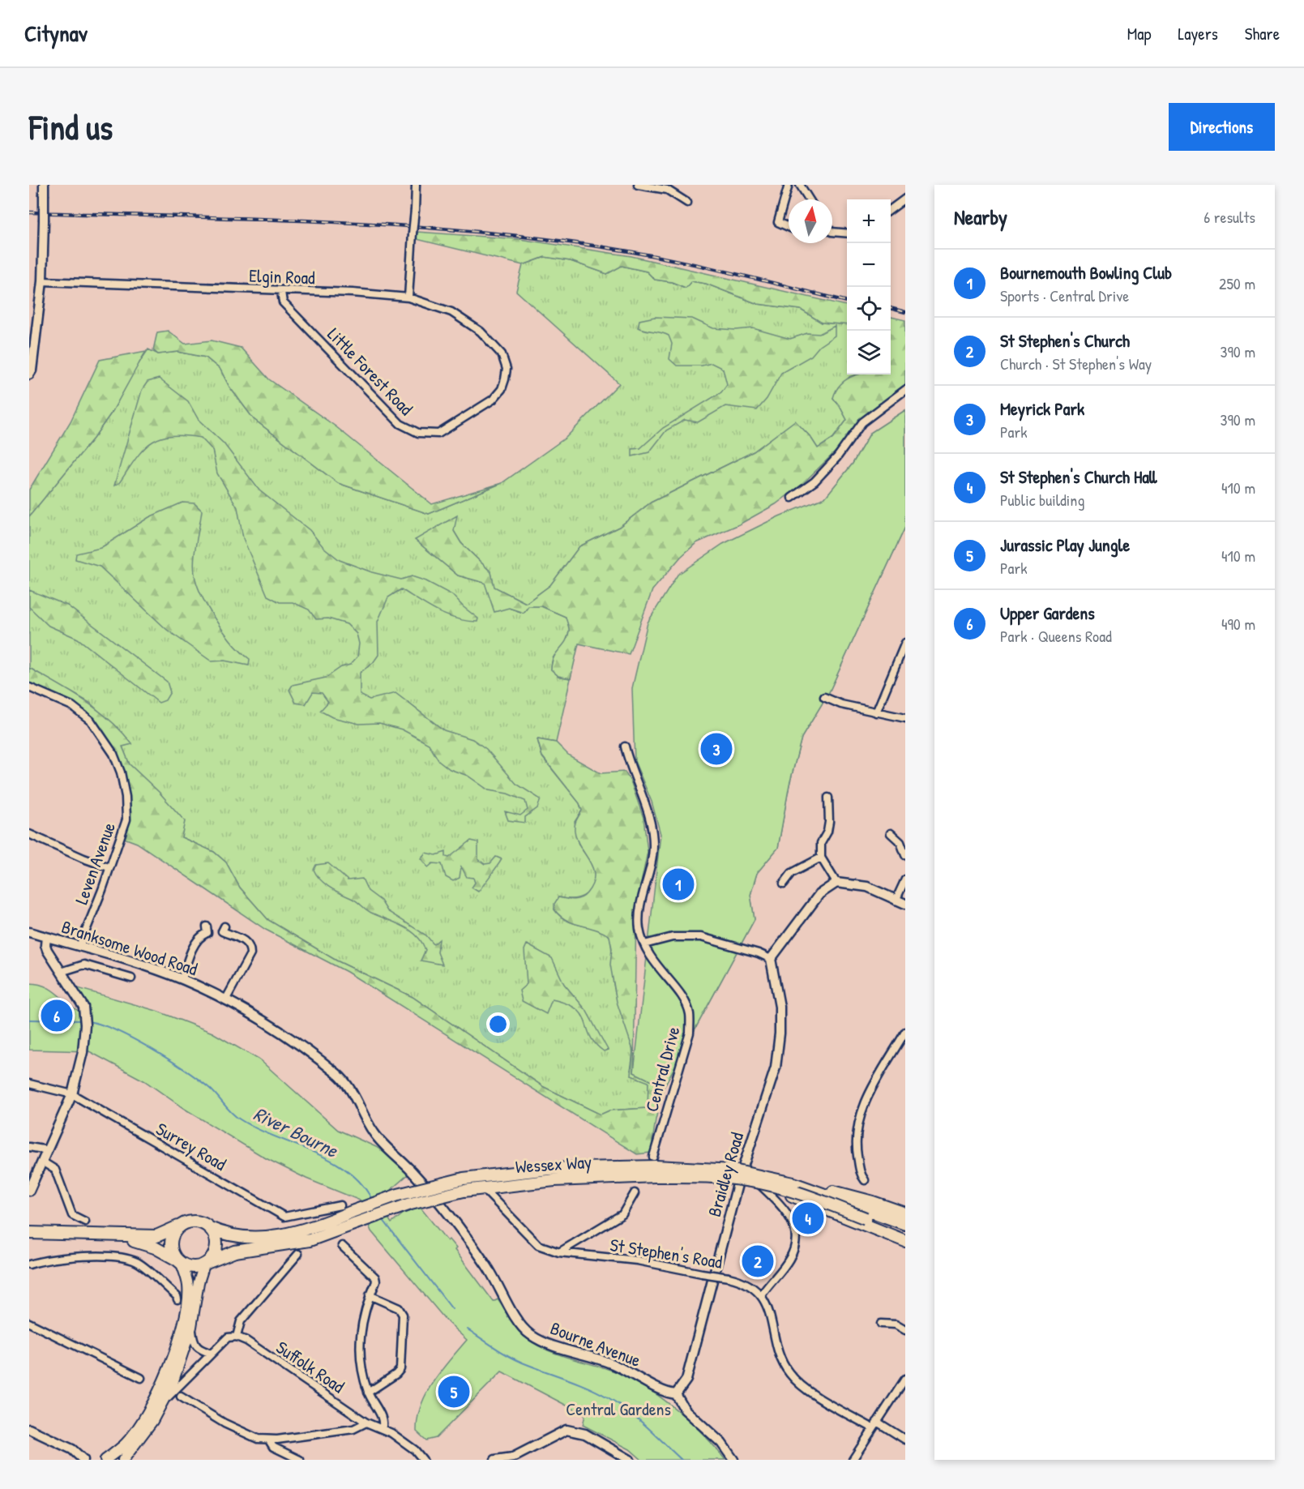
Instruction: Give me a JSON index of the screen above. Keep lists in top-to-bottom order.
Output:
{
  "streets": {
    "highway": ["Wessex Way"],
    "street": [
      "Elgin Road",
      "Little Forest Road",
      "Leven Avenue",
      "Branksome Wood Road",
      "Central Drive",
      "Surrey Road",
      "Braidley Road",
      "St Stephen's Road",
      "Bourne Avenue",
      "Suffolk Road"
    ]
  },
  "crossings": [
    ["Elgin Road", "Little Forest Road"],
    ["Leven Avenue", "Branksome Wood Road"],
    ["Branksome Wood Road", "Bourne Avenue"],
    ["Central Drive", "Wessex Way"],
    ["Braidley Road", "Bourne Avenue"]
  ],
  "water": ["River Bourne"],
  "parks": ["Central Gardens"],
  "north": "top",
  "page": {
    "header": "Citynav",
    "nav": ["Map", "Layers", "Share"],
    "buttons": "Directions",
    "title": "Find us",
    "heading": ["Nearby", "6 results"],
    "map_buttons": ["+", "−"],
    "list": [
      {
        "mark": "1",
        "name": "Bournemouth Bowling Club",
        "note": "Sports · Central Drive",
        "value": "250 m"
      },
      {
        "mark": "2",
        "name": "St Stephen's Church",
        "note": "Church · St Stephen's Way",
        "value": "390 m"
      },
      {
        "mark": "3",
        "name": "Meyrick Park",
        "note": "Park",
        "value": "390 m"
      },
      {
        "mark": "4",
        "name": "St Stephen's Church Hall",
        "note": "Public building",
        "value": "410 m"
      },
      {
        "mark": "5",
        "name": "Jurassic Play Jungle",
        "note": "Park",
        "value": "410 m"
      },
      {
        "mark": "6",
        "name": "Upper Gardens",
        "note": "Park · Queens Road",
        "value": "490 m"
      }
    ],
    "pins": [
      "3",
      "1",
      "6",
      "4",
      "2",
      "5"
    ]
  }
}
